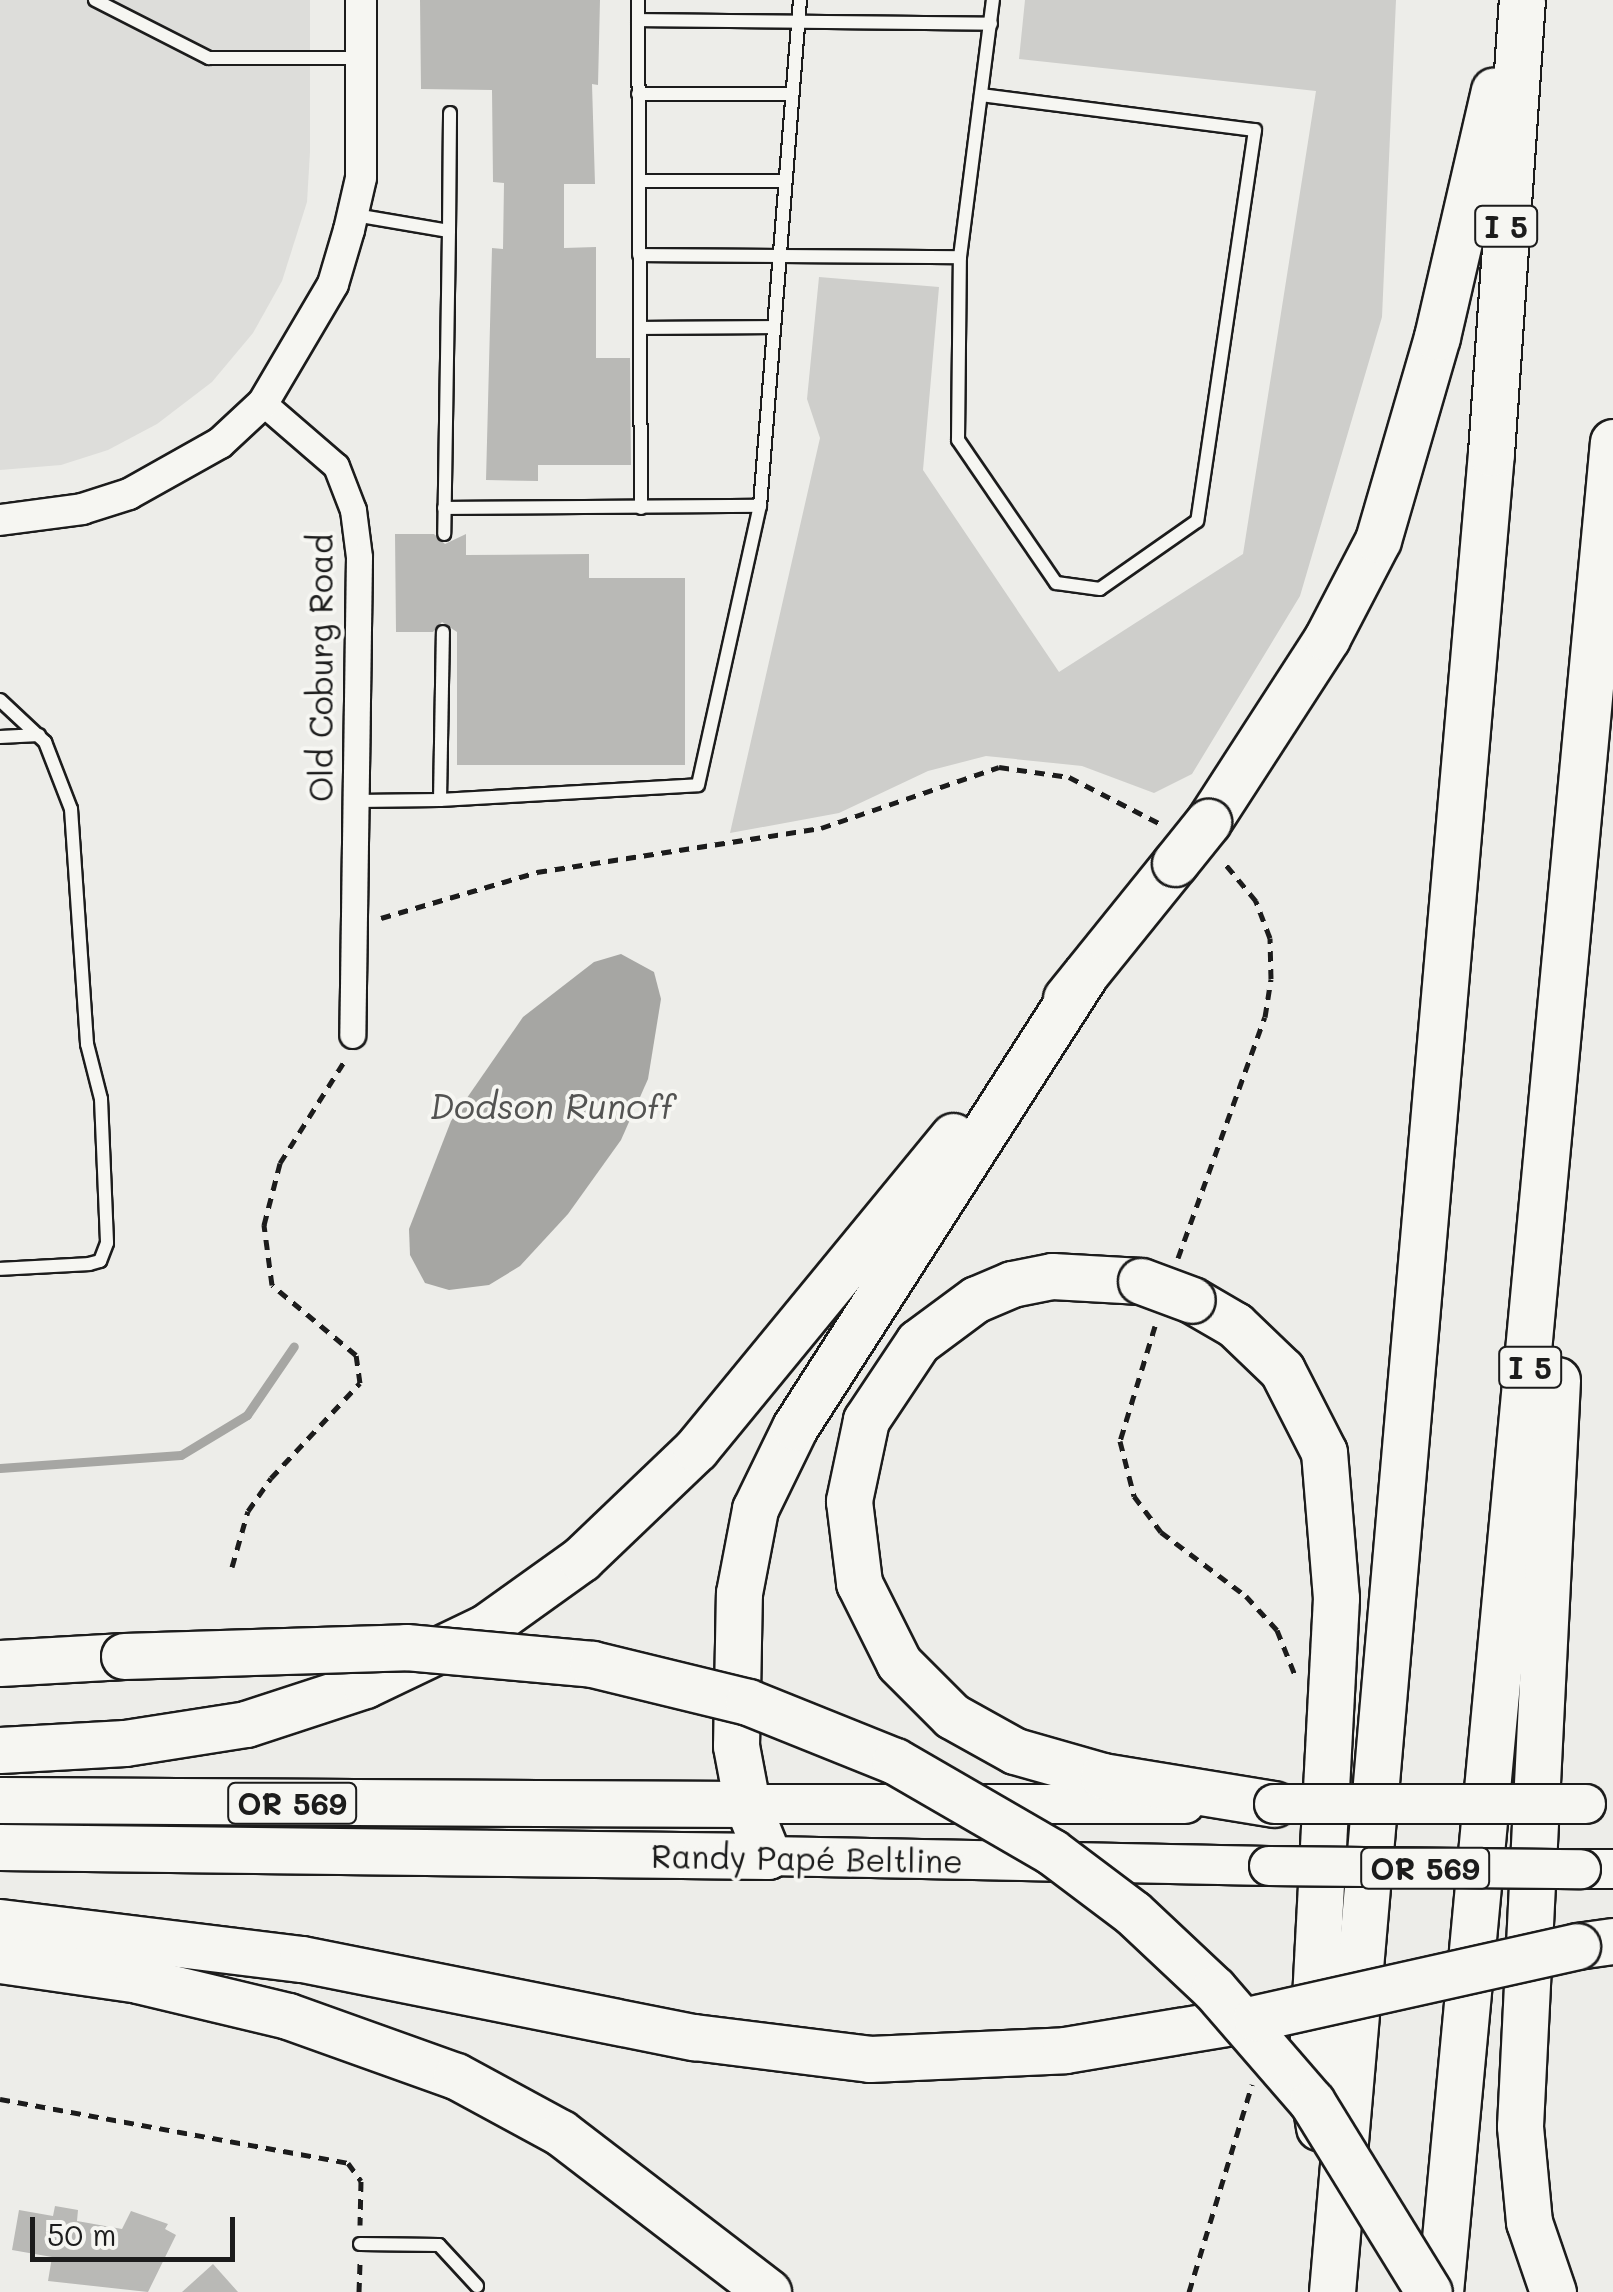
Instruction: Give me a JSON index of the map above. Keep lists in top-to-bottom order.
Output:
{
  "streets": {
    "highway": ["I 5", "OR 569", "Randy Papé Beltline"],
    "street": ["Old Coburg Road"]
  },
  "water": ["Dodson Runoff"],
  "scale_bar": "50 m"
}
